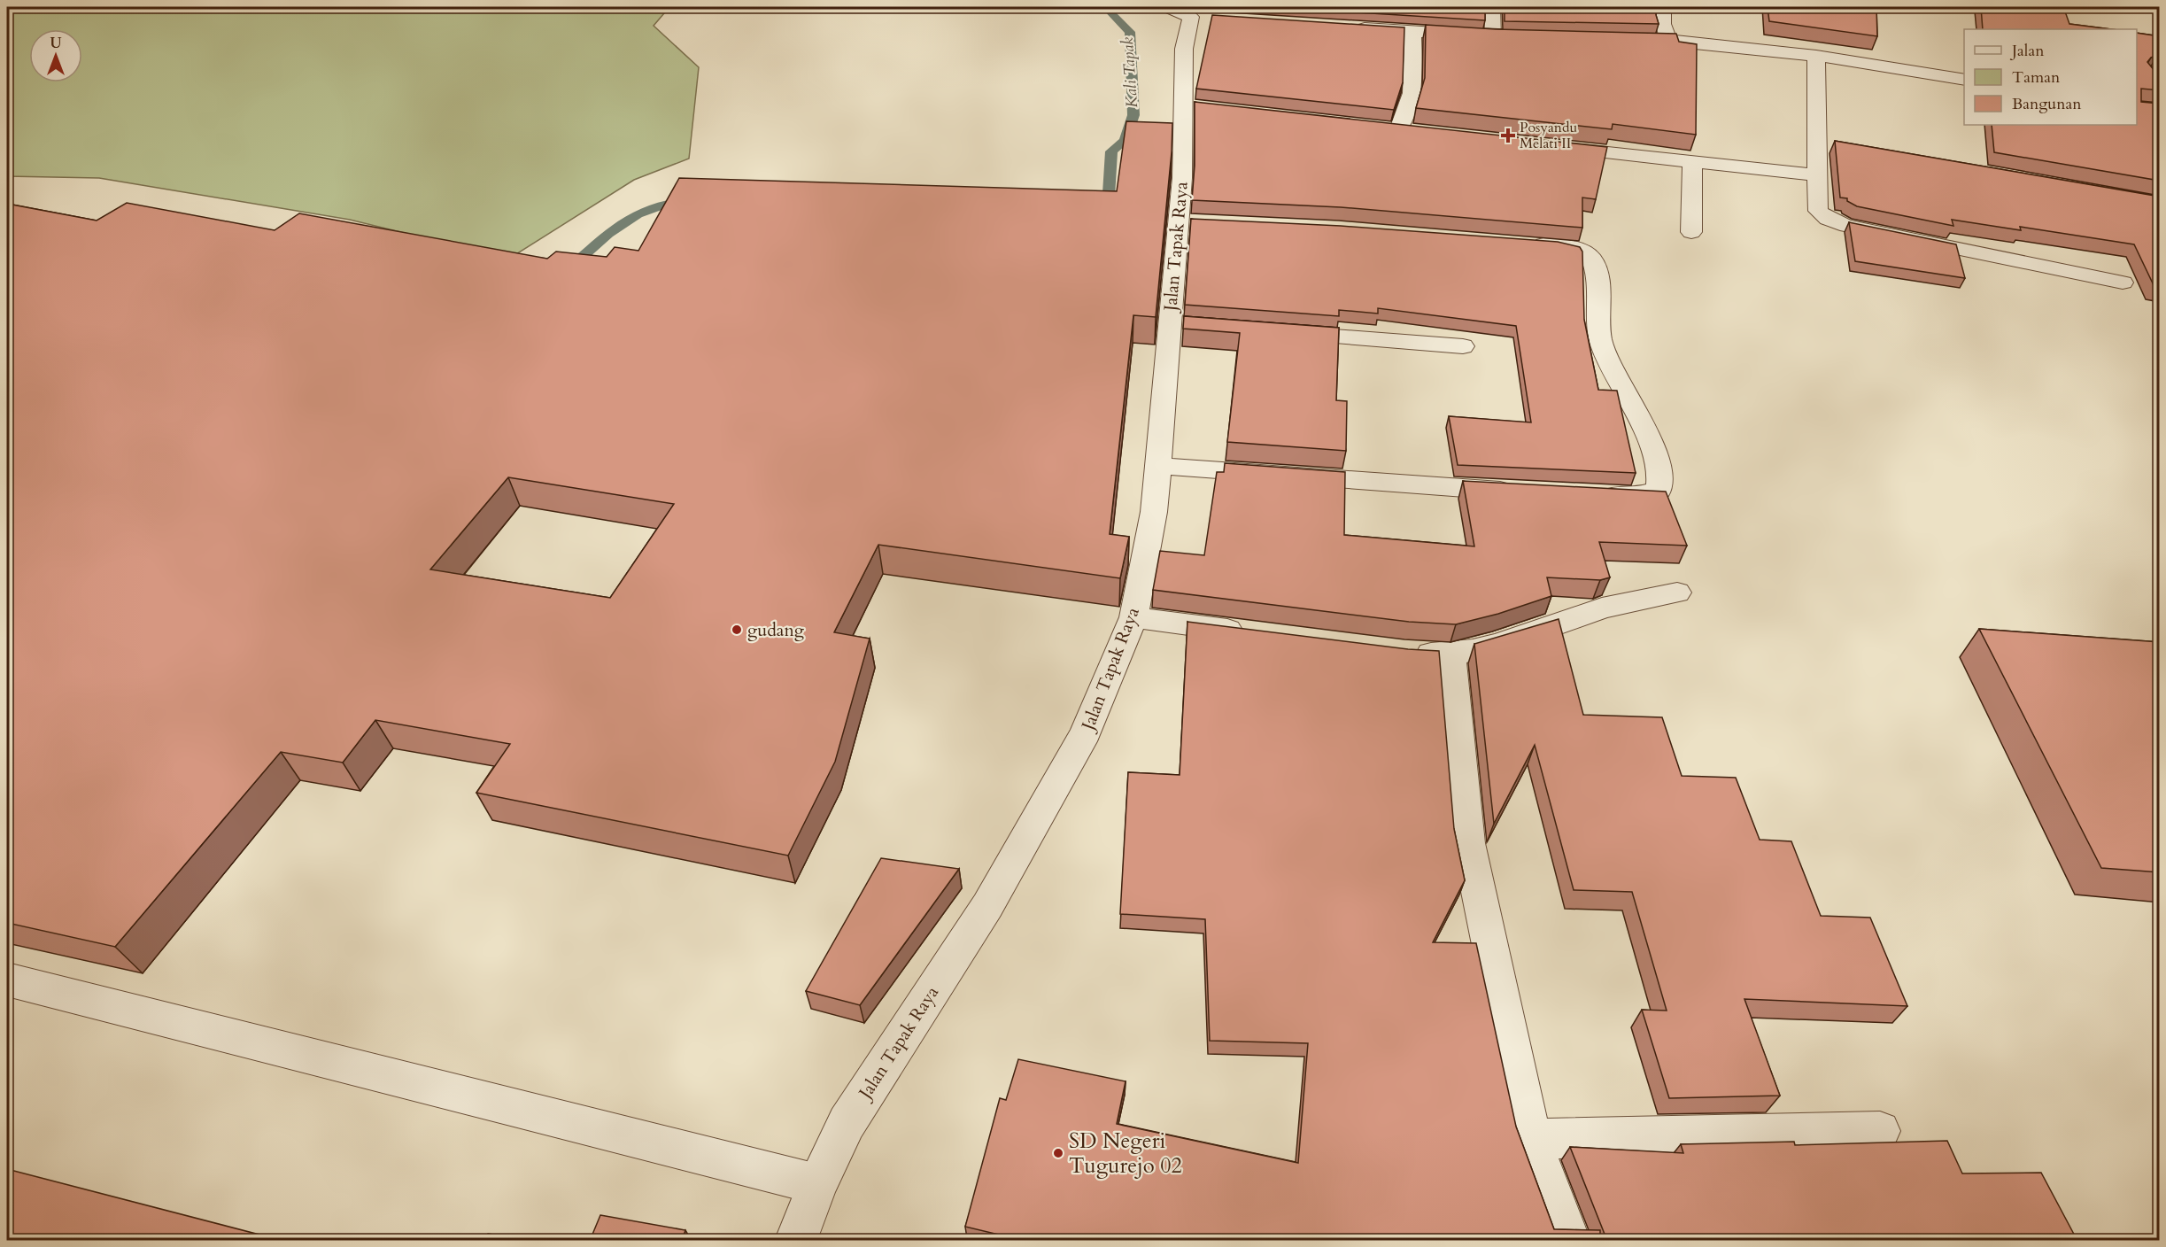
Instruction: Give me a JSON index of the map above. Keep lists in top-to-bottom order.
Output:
{
  "streets": {
    "street": ["Jalan Tapak Raya"]
  },
  "water": ["Kali Tapak"],
  "places": {
    "health": ["Posyandu Melati II"],
    "other": ["gudang", "SD Negeri Tugurejo 02"]
  },
  "legend": ["Jalan", "Taman", "Bangunan"],
  "north": "top"
}
